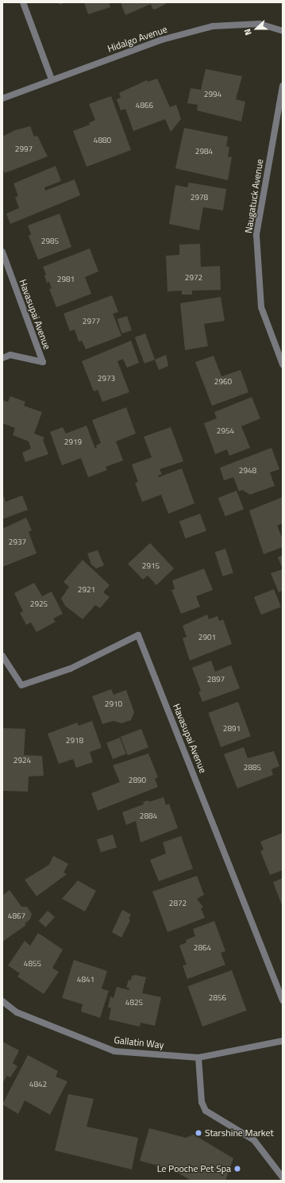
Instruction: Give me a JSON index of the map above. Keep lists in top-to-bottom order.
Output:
{
  "streets": {
    "street": [
      "Hidalgo Avenue",
      "Naugatuck Avenue",
      "Havasupai Avenue",
      "Gallatin Way"
    ]
  },
  "places": ["Starshine Market", "Le Pooche Pet Spa"],
  "house_numbers": [
    "2994",
    "4866",
    "4880",
    "2997",
    "2984",
    "2978",
    "2985",
    "2972",
    "2981",
    "2977",
    "2973",
    "2960",
    "2954",
    "2919",
    "2948",
    "2937",
    "2915",
    "2921",
    "2925",
    "2901",
    "2897",
    "2910",
    "2891",
    "2918",
    "2924",
    "2885",
    "2890",
    "2884",
    "2872",
    "4867",
    "2864",
    "4855",
    "4841",
    "2856",
    "4825",
    "4842"
  ],
  "north": "left"
}
